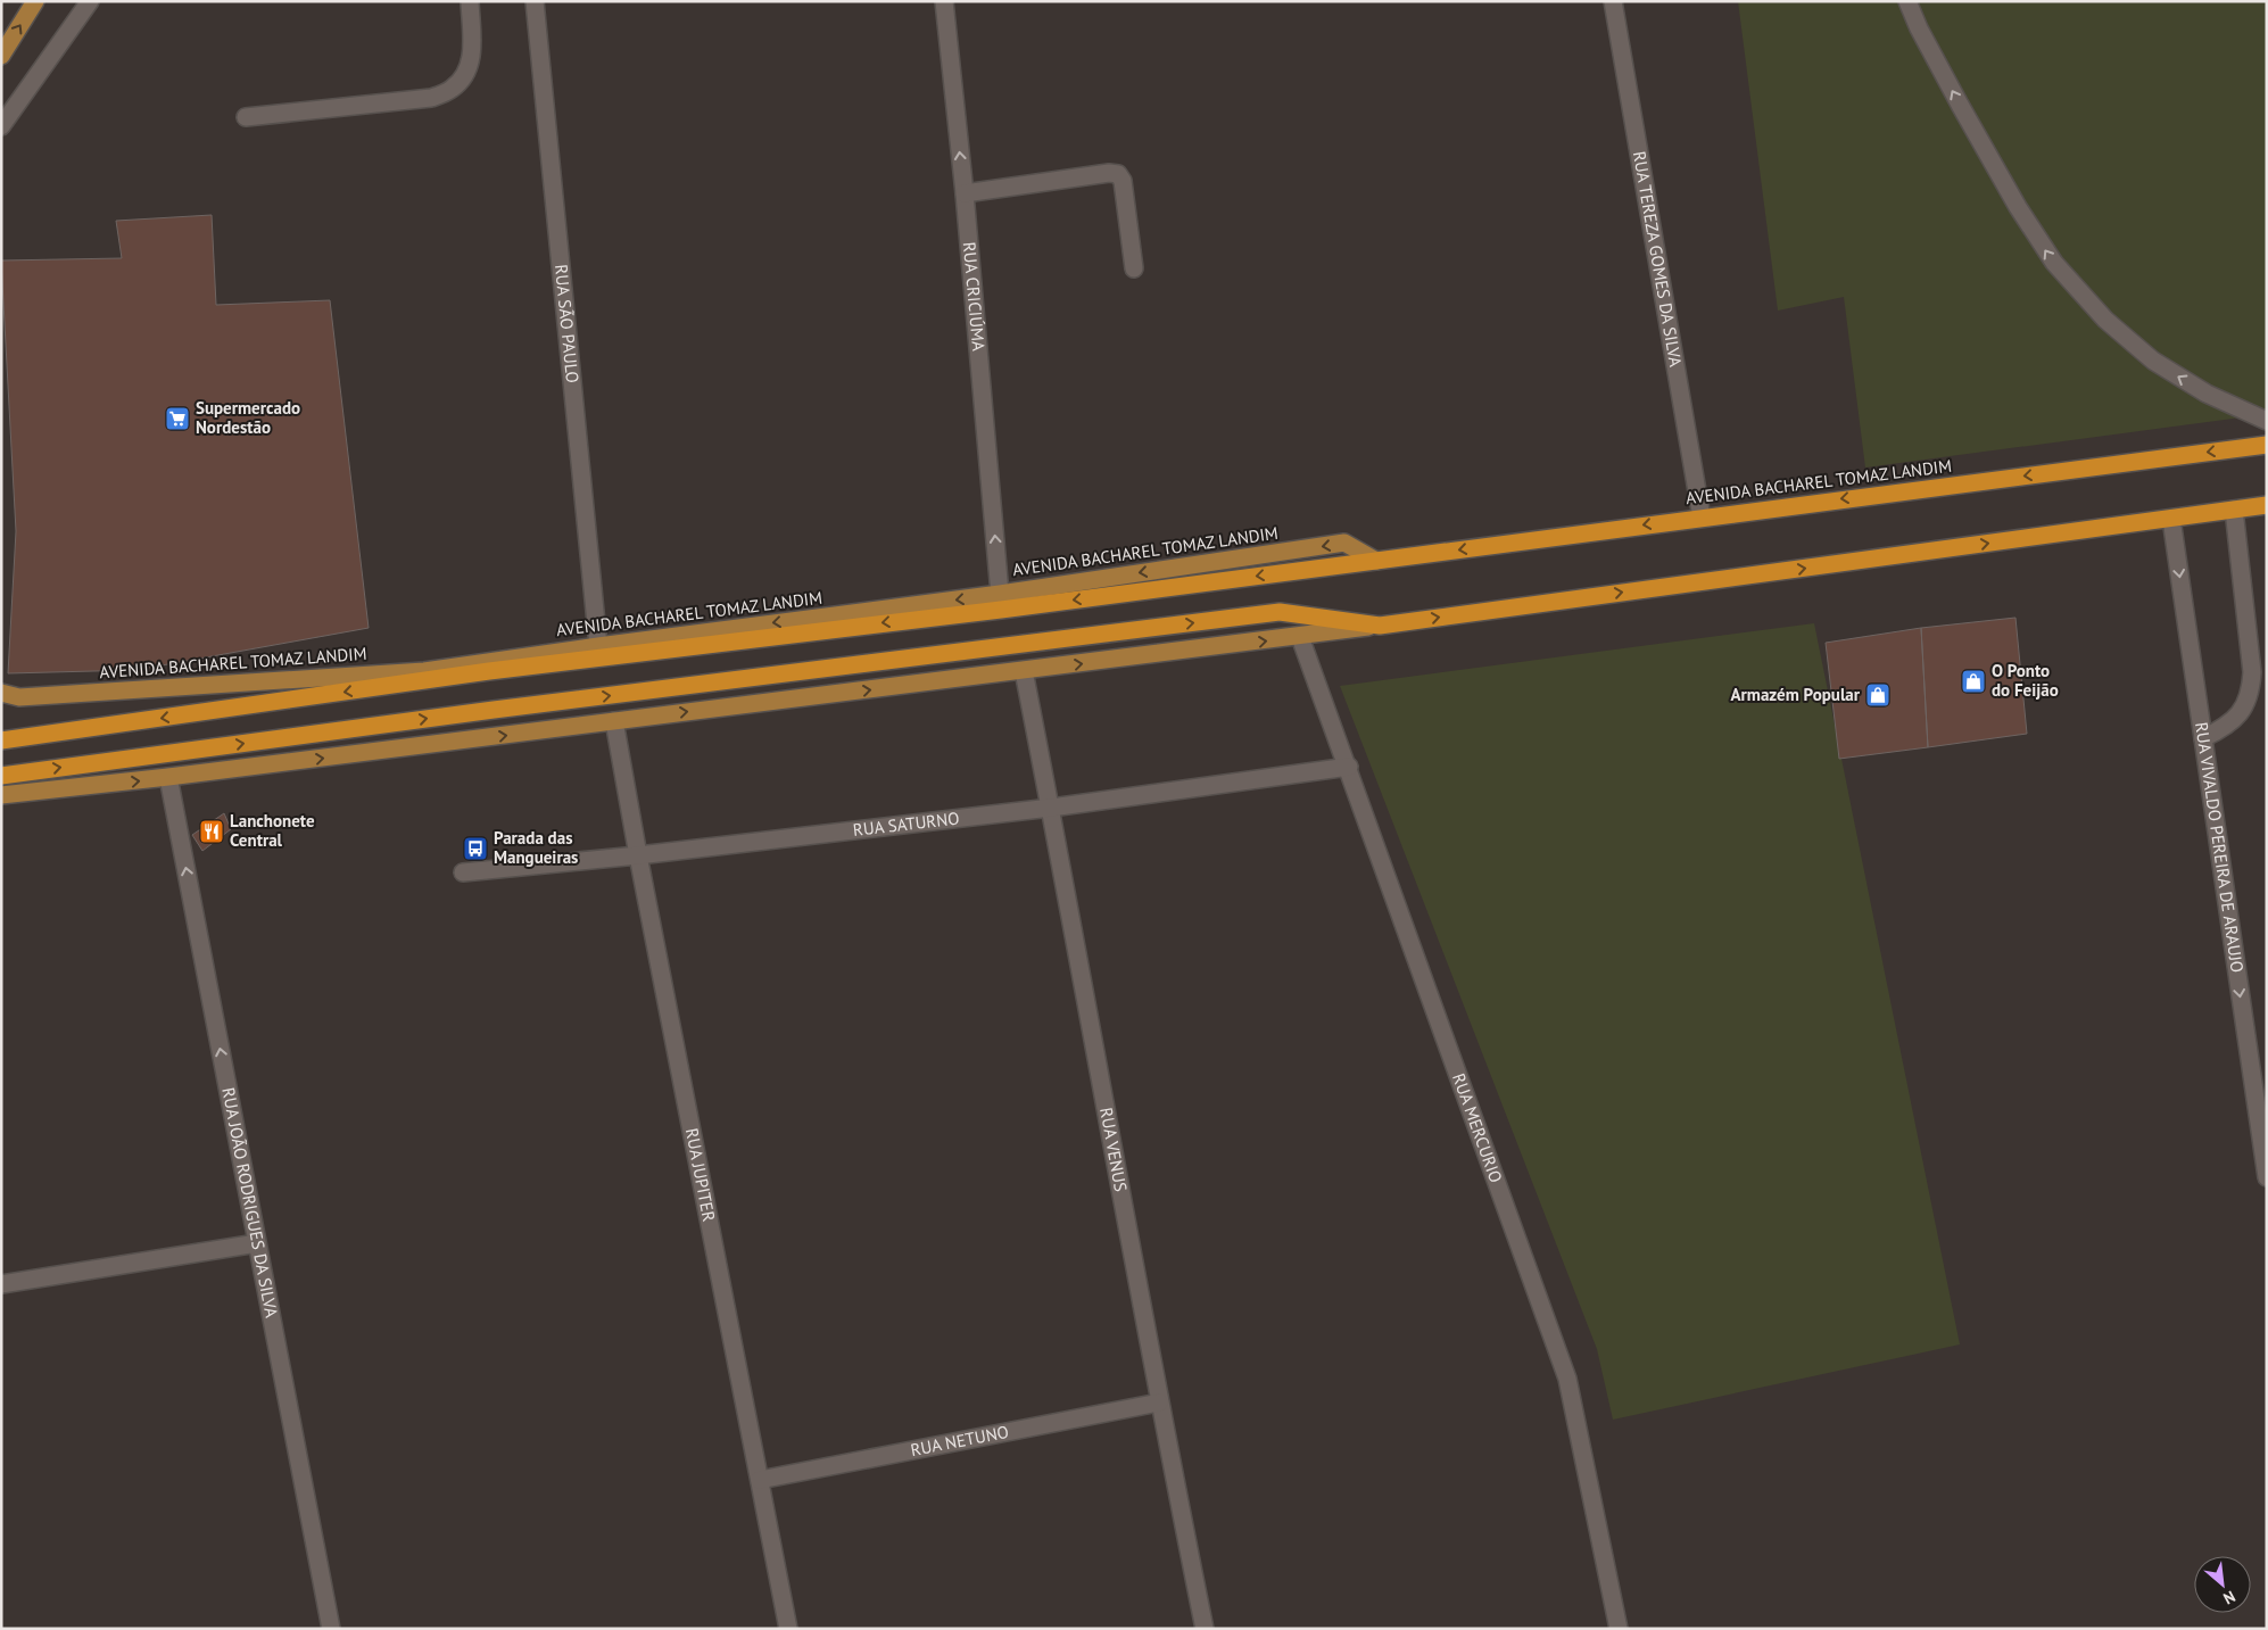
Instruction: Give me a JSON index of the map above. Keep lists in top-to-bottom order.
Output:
{
  "streets": {
    "highway": ["AVENIDA BACHAREL TOMAZ LANDIM"],
    "street": [
      "RUA TEREZA GOMES DA SILVA",
      "RUA CRICIÚMA",
      "RUA SÃO PAULO",
      "RUA SATURNO",
      "RUA VIVALDO PEREIRA DE ARAUJO",
      "RUA MERCURIO",
      "RUA VENUS",
      "RUA JUPITER",
      "RUA JOÃO RODRIGUES DA SILVA",
      "RUA NETUNO"
    ]
  },
  "crossings": [
    ["RUA TEREZA GOMES DA SILVA", "AVENIDA BACHAREL TOMAZ LANDIM"],
    ["RUA CRICIÚMA", "AVENIDA BACHAREL TOMAZ LANDIM"],
    ["RUA SÃO PAULO", "AVENIDA BACHAREL TOMAZ LANDIM"],
    ["RUA SATURNO", "RUA MERCURIO"],
    ["RUA SATURNO", "RUA VENUS"],
    ["RUA SATURNO", "RUA JUPITER"],
    ["RUA VENUS", "RUA NETUNO"],
    ["RUA JUPITER", "RUA NETUNO"]
  ],
  "one_way": ["RUA CRICIÚMA", "RUA VIVALDO PEREIRA DE ARAUJO", "RUA JOÃO RODRIGUES DA SILVA"],
  "places": {
    "supermarket": ["Supermercado Nordestão"],
    "shop": ["O Ponto do Feijão", "Armazém Popular"],
    "restaurant": ["Lanchonete Central"],
    "bus stop": ["Parada das Mangueiras"]
  },
  "north": "bottom right"
}
